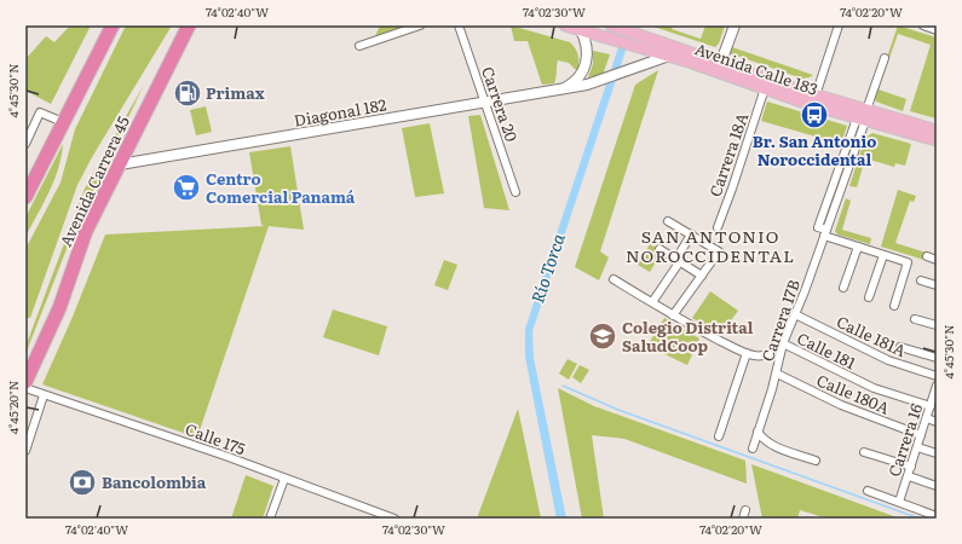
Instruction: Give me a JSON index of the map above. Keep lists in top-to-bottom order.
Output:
{
  "streets": {
    "highway": ["Avenida Carrera 45"],
    "main road": ["Avenida Calle 183"],
    "street": [
      "Carrera 20",
      "Diagonal 182",
      "Carrera 18A",
      "Carrera 17B",
      "Calle 181A",
      "Calle 181",
      "Calle 180A",
      "Calle 175",
      "Carrera 16"
    ]
  },
  "crossings": [
    ["Avenida Calle 183", "Diagonal 182"],
    ["Avenida Calle 183", "Carrera 18A"],
    ["Avenida Calle 183", "Carrera 17B"],
    ["Carrera 20", "Diagonal 182"],
    ["Diagonal 182", "Avenida Carrera 45"],
    ["Carrera 17B", "Calle 181A"],
    ["Carrera 17B", "Calle 181"],
    ["Carrera 17B", "Calle 180A"],
    ["Calle 181", "Carrera 16"],
    ["Calle 180A", "Carrera 16"]
  ],
  "districts": ["SAN ANTONIO NOROCCIDENTAL"],
  "water": ["Río Torca"],
  "places": {
    "fuel station": ["Primax"],
    "bus stop": ["Br. San Antonio Noroccidental"],
    "supermarket": ["Centro Comercial Panamá"],
    "school or university": ["Colegio Distrital SaludCoop"],
    "bank": ["Bancolombia"]
  },
  "coordinates": [
    "74°02'40\"W",
    "74°02'30\"W",
    "74°02'20\"W",
    "4°45'30\"N",
    "4°45'20\"N"
  ]
}
